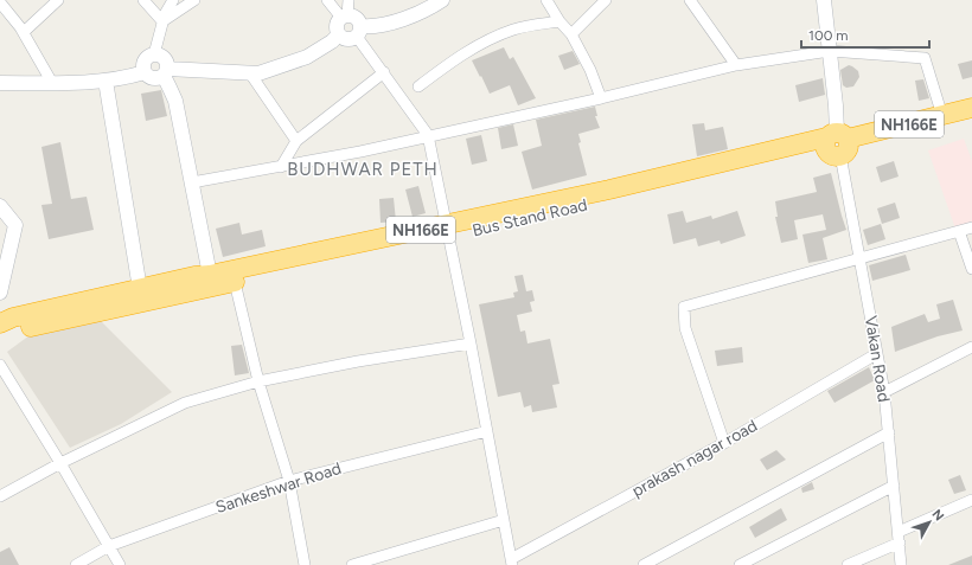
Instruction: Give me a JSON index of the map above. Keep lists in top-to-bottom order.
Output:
{
  "streets": {
    "highway": ["NH166E", "Bus Stand Road"],
    "street": ["Vakan Road", "prakash nagar road", "Sankeshwar Road"]
  },
  "crossings": [
    ["NH166E", "Bus Stand Road"],
    ["NH166E", "Vakan Road"],
    ["Bus Stand Road", "Vakan Road"],
    ["Vakan Road", "prakash nagar road"]
  ],
  "districts": ["BUDHWAR PETH"],
  "scale_bar": "100 m",
  "north": "top right"
}
